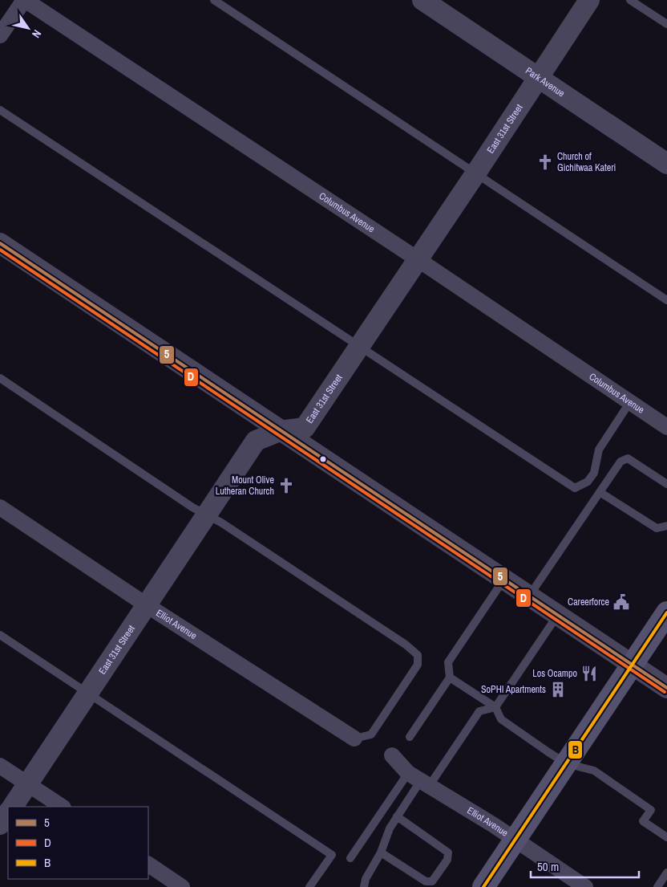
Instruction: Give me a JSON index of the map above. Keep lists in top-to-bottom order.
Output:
{
  "streets": {
    "street": [
      "Park Avenue",
      "East 31st Street",
      "Columbus Avenue",
      "Elliot Avenue"
    ]
  },
  "crossings": [
    ["Park Avenue", "East 31st Street"],
    ["East 31st Street", "Columbus Avenue"],
    ["East 31st Street", "Elliot Avenue"]
  ],
  "places": {
    "church": ["Church of Gichitwaa Kateri", "Mount Olive Lutheran Church"],
    "public building": ["Careerforce"],
    "restaurant": ["Los Ocampo"],
    "building": ["SoPHI Apartments"]
  },
  "lines": ["transit line 5", "transit line D", "transit line B"],
  "legend": ["5", "D", "B"],
  "scale_bar": "50 m",
  "north": "bottom right"
}
